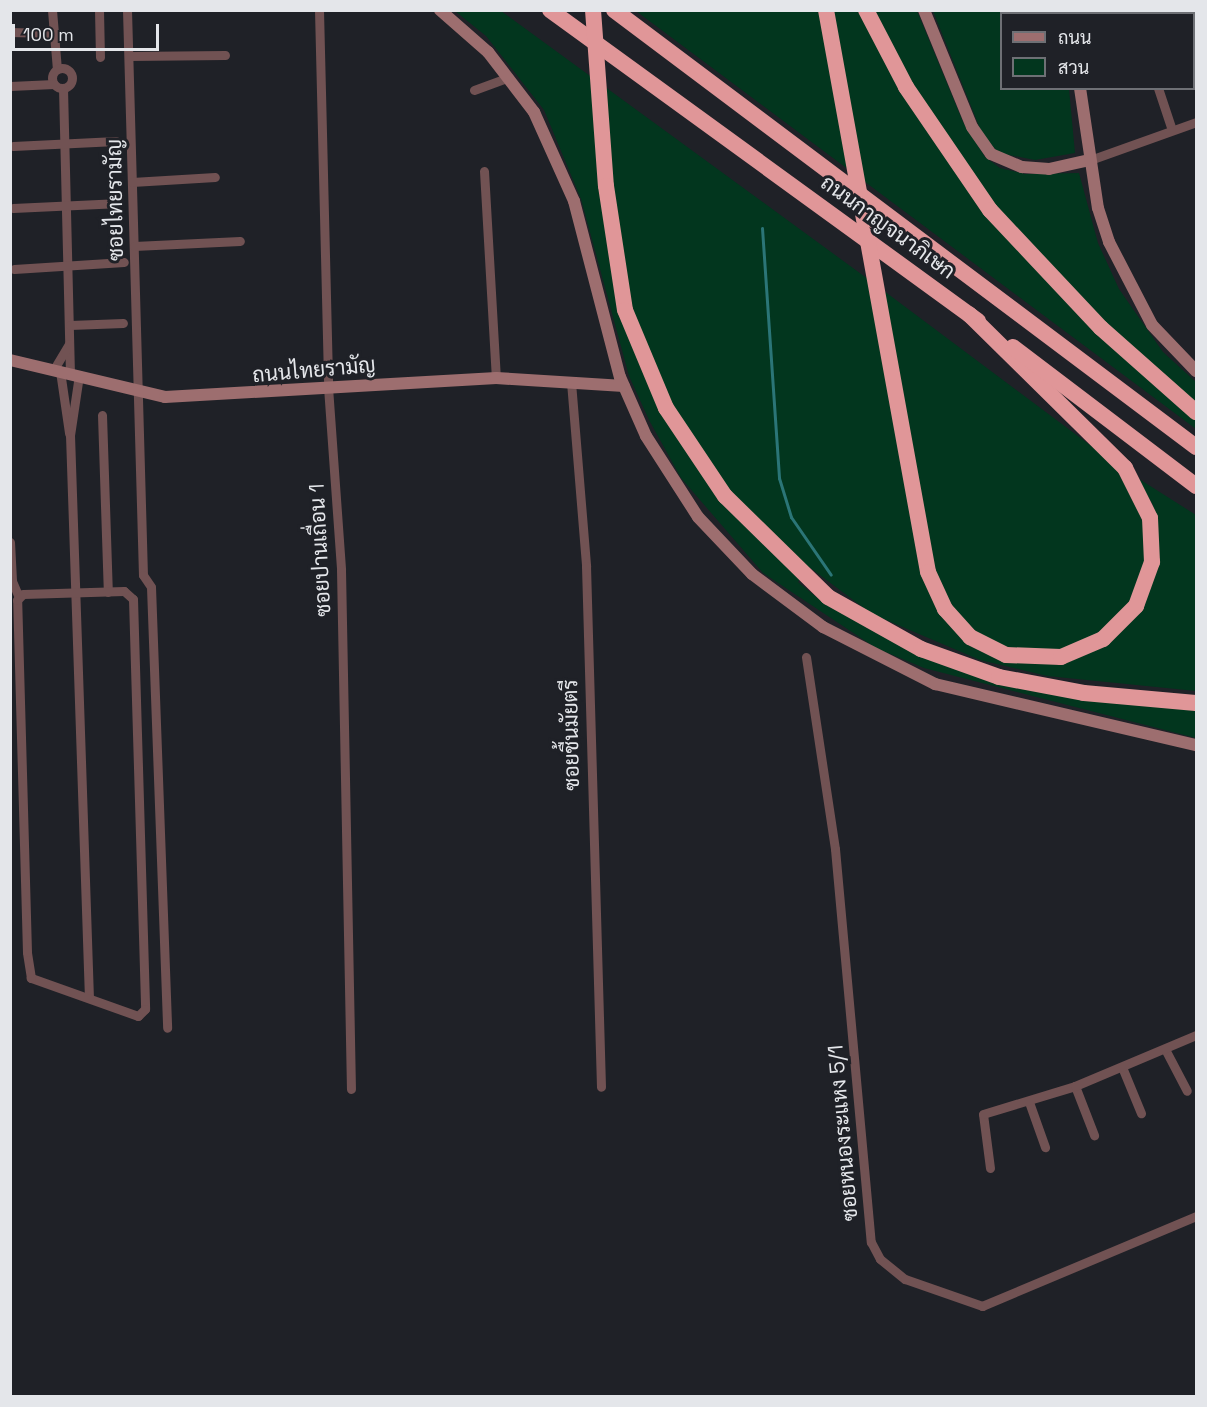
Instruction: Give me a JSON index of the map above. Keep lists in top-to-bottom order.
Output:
{
  "streets": {
    "highway": ["ถนนกาญจนาภิเษก"],
    "main road": ["ถนนไทยรามัญ"],
    "street": [
      "ซอยไทยรามัญ",
      "ซอยปานเถื่อน 1",
      "ซอยชื้นมัยตรี",
      "ซอยหนองระแหง 5/1"
    ]
  },
  "crossings": [
    ["ซอยไทยรามัญ", "ถนนไทยรามัญ"],
    ["ถนนไทยรามัญ", "ซอยปานเถื่อน 1"],
    ["ถนนไทยรามัญ", "ซอยชื้นมัยตรี"]
  ],
  "legend": ["ถนน", "สวน"],
  "scale_bar": "100 m"
}
